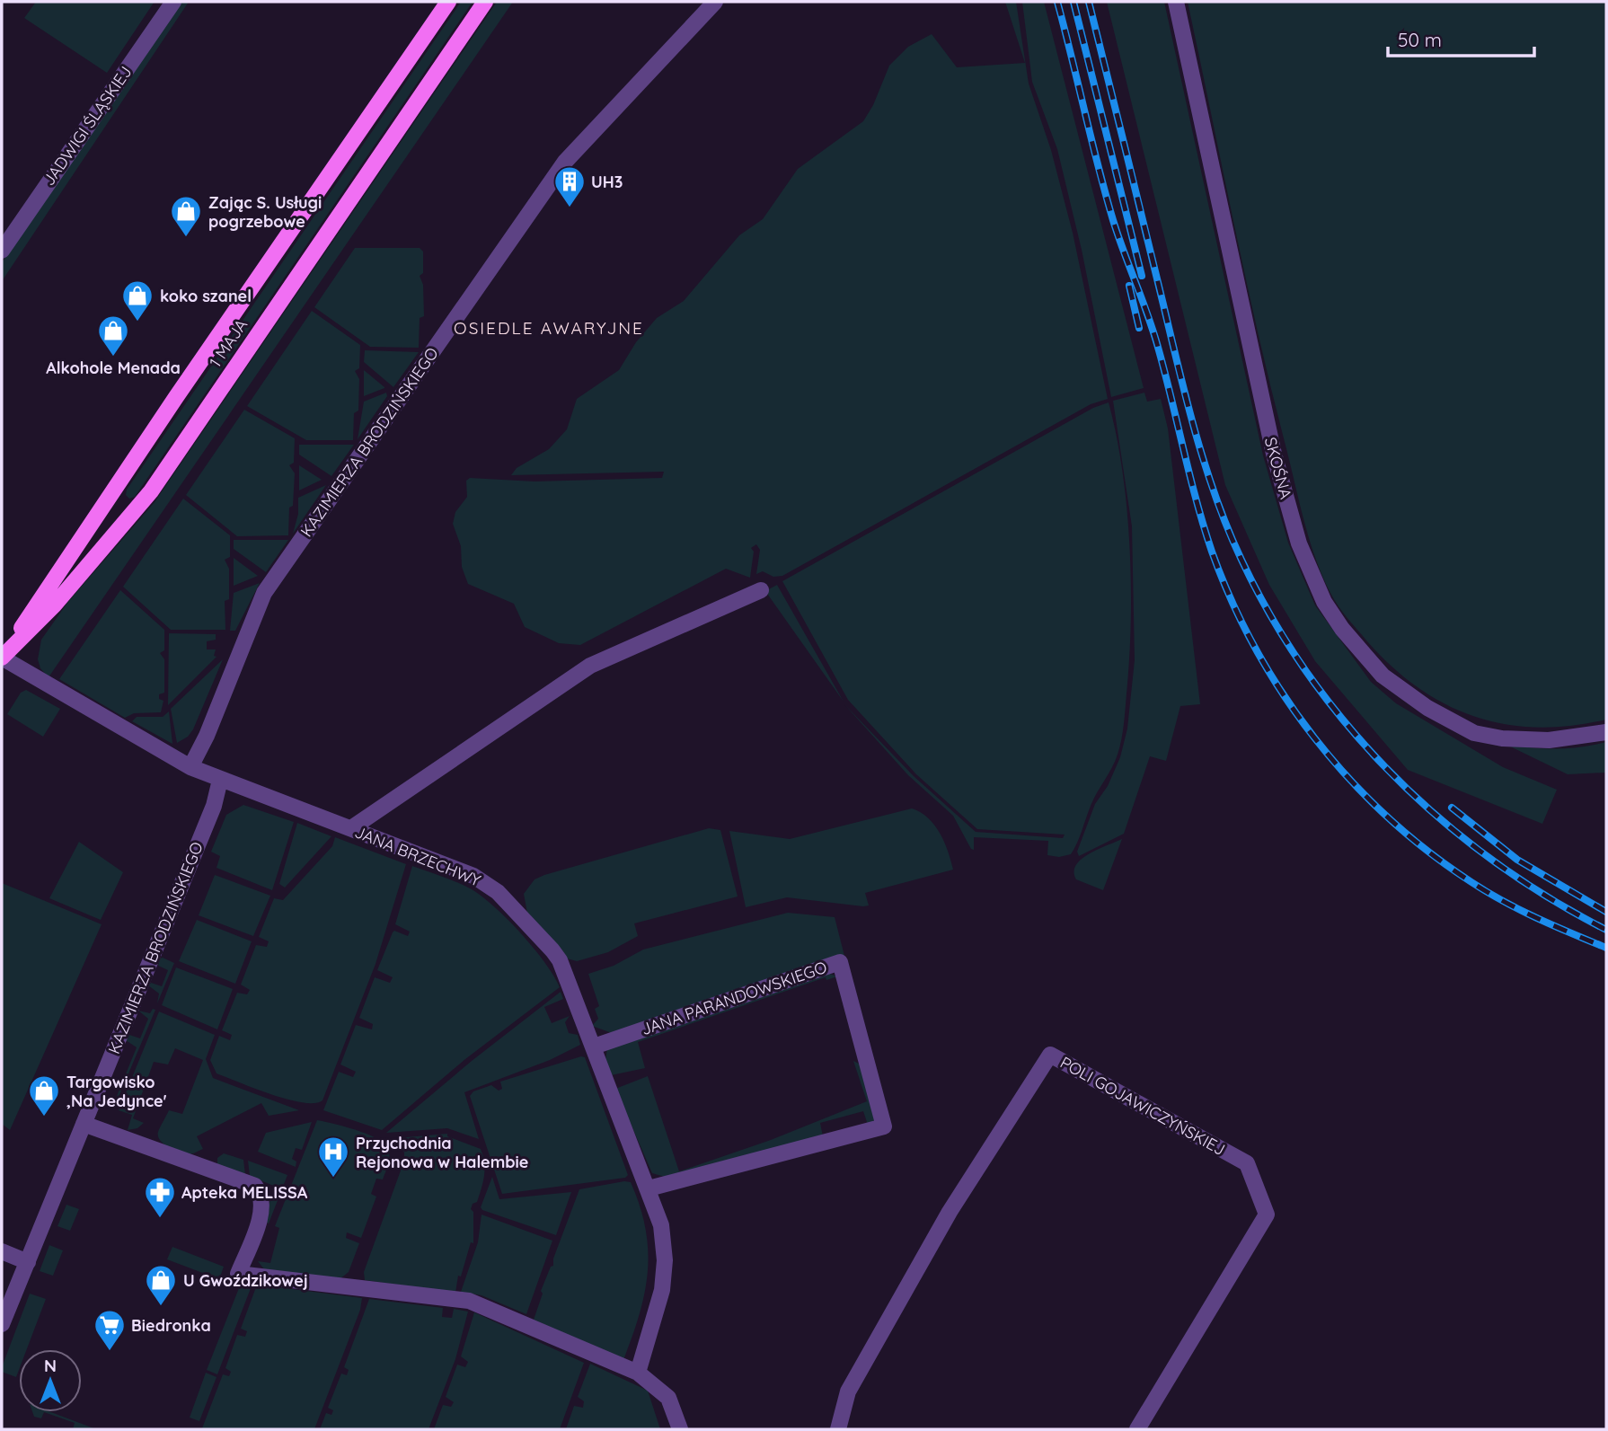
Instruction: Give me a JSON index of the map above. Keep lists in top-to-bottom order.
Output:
{
  "streets": {
    "main road": ["1 MAJA"],
    "street": [
      "JADWIGI ŚLĄSKIEJ",
      "KAZIMIERZA BRODZIŃSKIEGO",
      "SKOŚNA",
      "JANA BRZECHWY",
      "JANA PARANDOWSKIEGO",
      "POLI GOJAWICZYŃSKIEJ"
    ]
  },
  "crossings": [
    ["1 MAJA", "JANA BRZECHWY"],
    ["KAZIMIERZA BRODZIŃSKIEGO", "JANA BRZECHWY"],
    ["JANA BRZECHWY", "JANA PARANDOWSKIEGO"]
  ],
  "districts": ["OSIEDLE AWARYJNE"],
  "places": {
    "building": ["UH3"],
    "shop": [
      "Zając S. Usługi pogrzebowe",
      "koko szanel",
      "Alkohole Menada",
      "Targowisko ,Na Jedynce'",
      "U Gwoździkowej"
    ],
    "hospital": ["Przychodnia Rejonowa w Halembie"],
    "pharmacy": ["Apteka MELISSA"],
    "supermarket": ["Biedronka"]
  },
  "scale_bar": "50 m",
  "north": "top"
}
